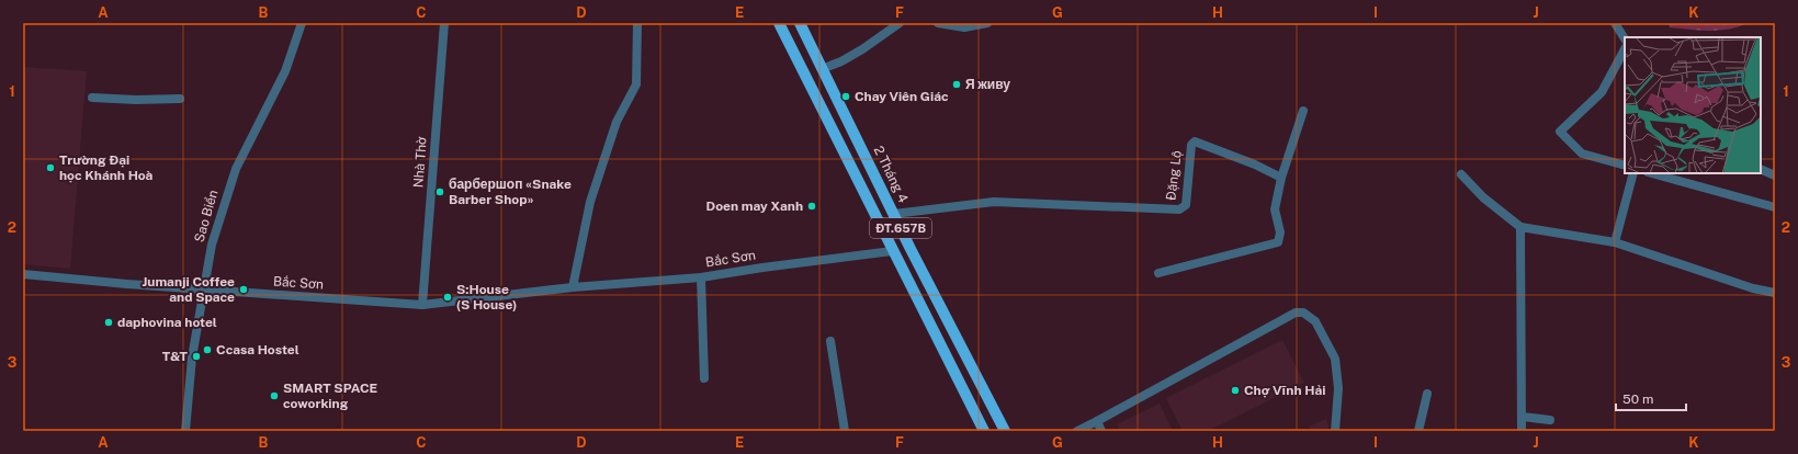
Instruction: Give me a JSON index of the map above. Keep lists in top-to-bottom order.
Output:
{
  "streets": {
    "main road": ["2 Tháng 4", "ĐT.657B"],
    "street": [
      "Nhà Thờ",
      "Đặng Lộ",
      "Sao Biển",
      "Bắc Sơn"
    ]
  },
  "crossings": [
    ["Nhà Thờ", "Bắc Sơn"],
    ["2 Tháng 4", "Đặng Lộ"],
    ["Sao Biển", "Bắc Sơn"],
    ["ĐT.657B", "Bắc Sơn"]
  ],
  "places": [
    "Я живу",
    "Chay Viên Giác",
    "Trường Đại học Khánh Hoà",
    "барбершоп «Snake Barber Shop»",
    "Doen may Xanh",
    "Jumanji Coffee and Space",
    "S:House (S House)",
    "daphovina hotel",
    "Ccasa Hostel",
    "T&T",
    "Chợ Vĩnh Hải",
    "SMART SPACE coworking"
  ],
  "scale_bar": "50 m",
  "grid": {
    "columns": [
      "A",
      "B",
      "C",
      "D",
      "E",
      "F",
      "G",
      "H",
      "I",
      "J",
      "K"
    ],
    "rows": ["1", "2", "3"]
  }
}
